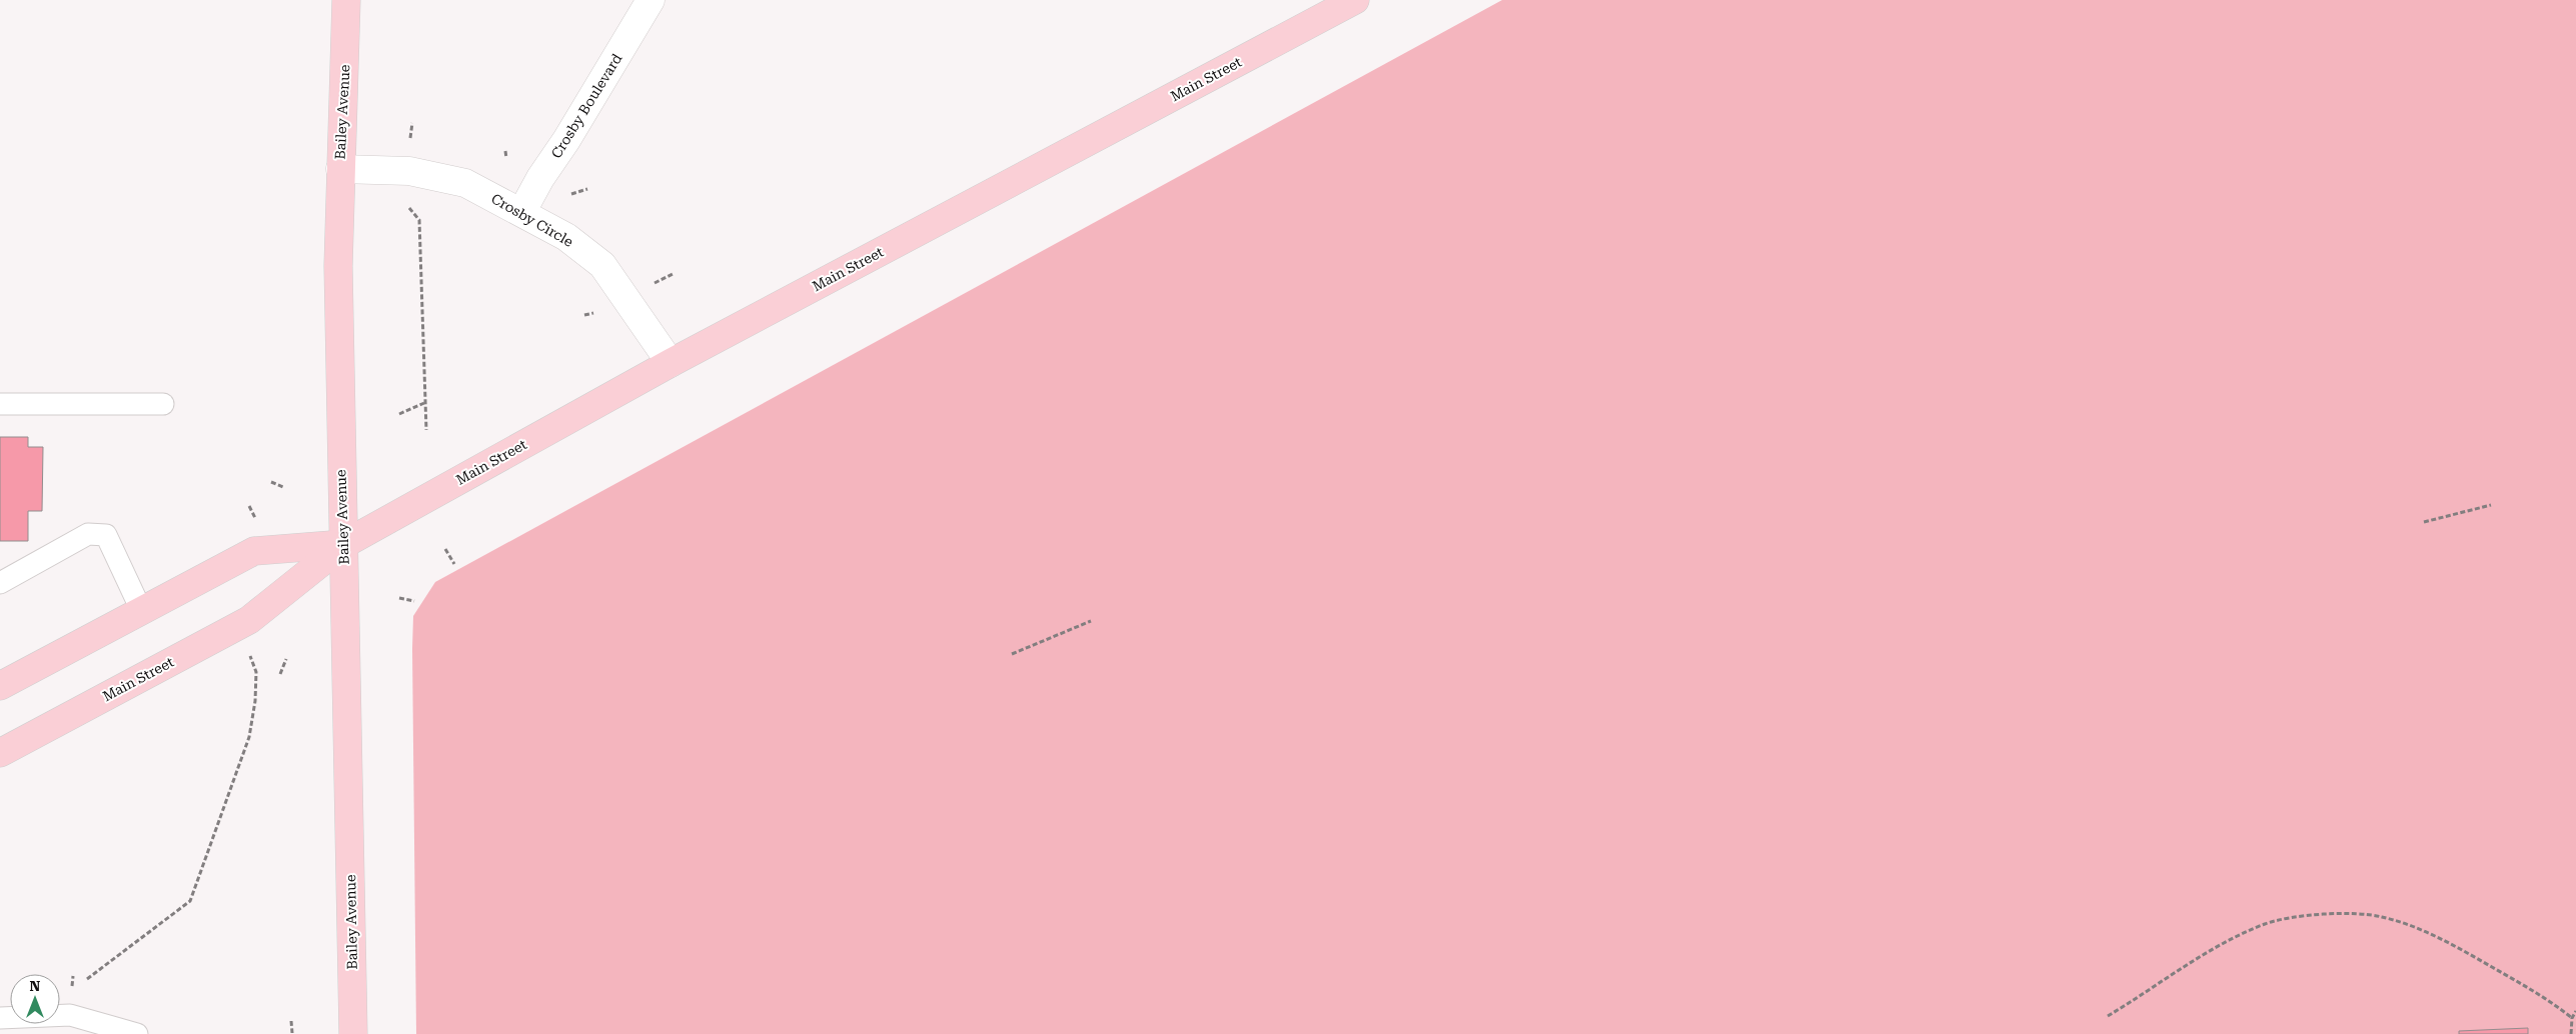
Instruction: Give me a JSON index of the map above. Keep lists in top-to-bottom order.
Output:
{
  "streets": {
    "main road": ["Main Street", "Bailey Avenue"],
    "street": ["Crosby Boulevard", "Crosby Circle"]
  },
  "crossings": [
    ["Main Street", "Bailey Avenue"],
    ["Main Street", "Crosby Circle"],
    ["Crosby Boulevard", "Crosby Circle"],
    ["Bailey Avenue", "Crosby Circle"]
  ],
  "north": "top"
}
